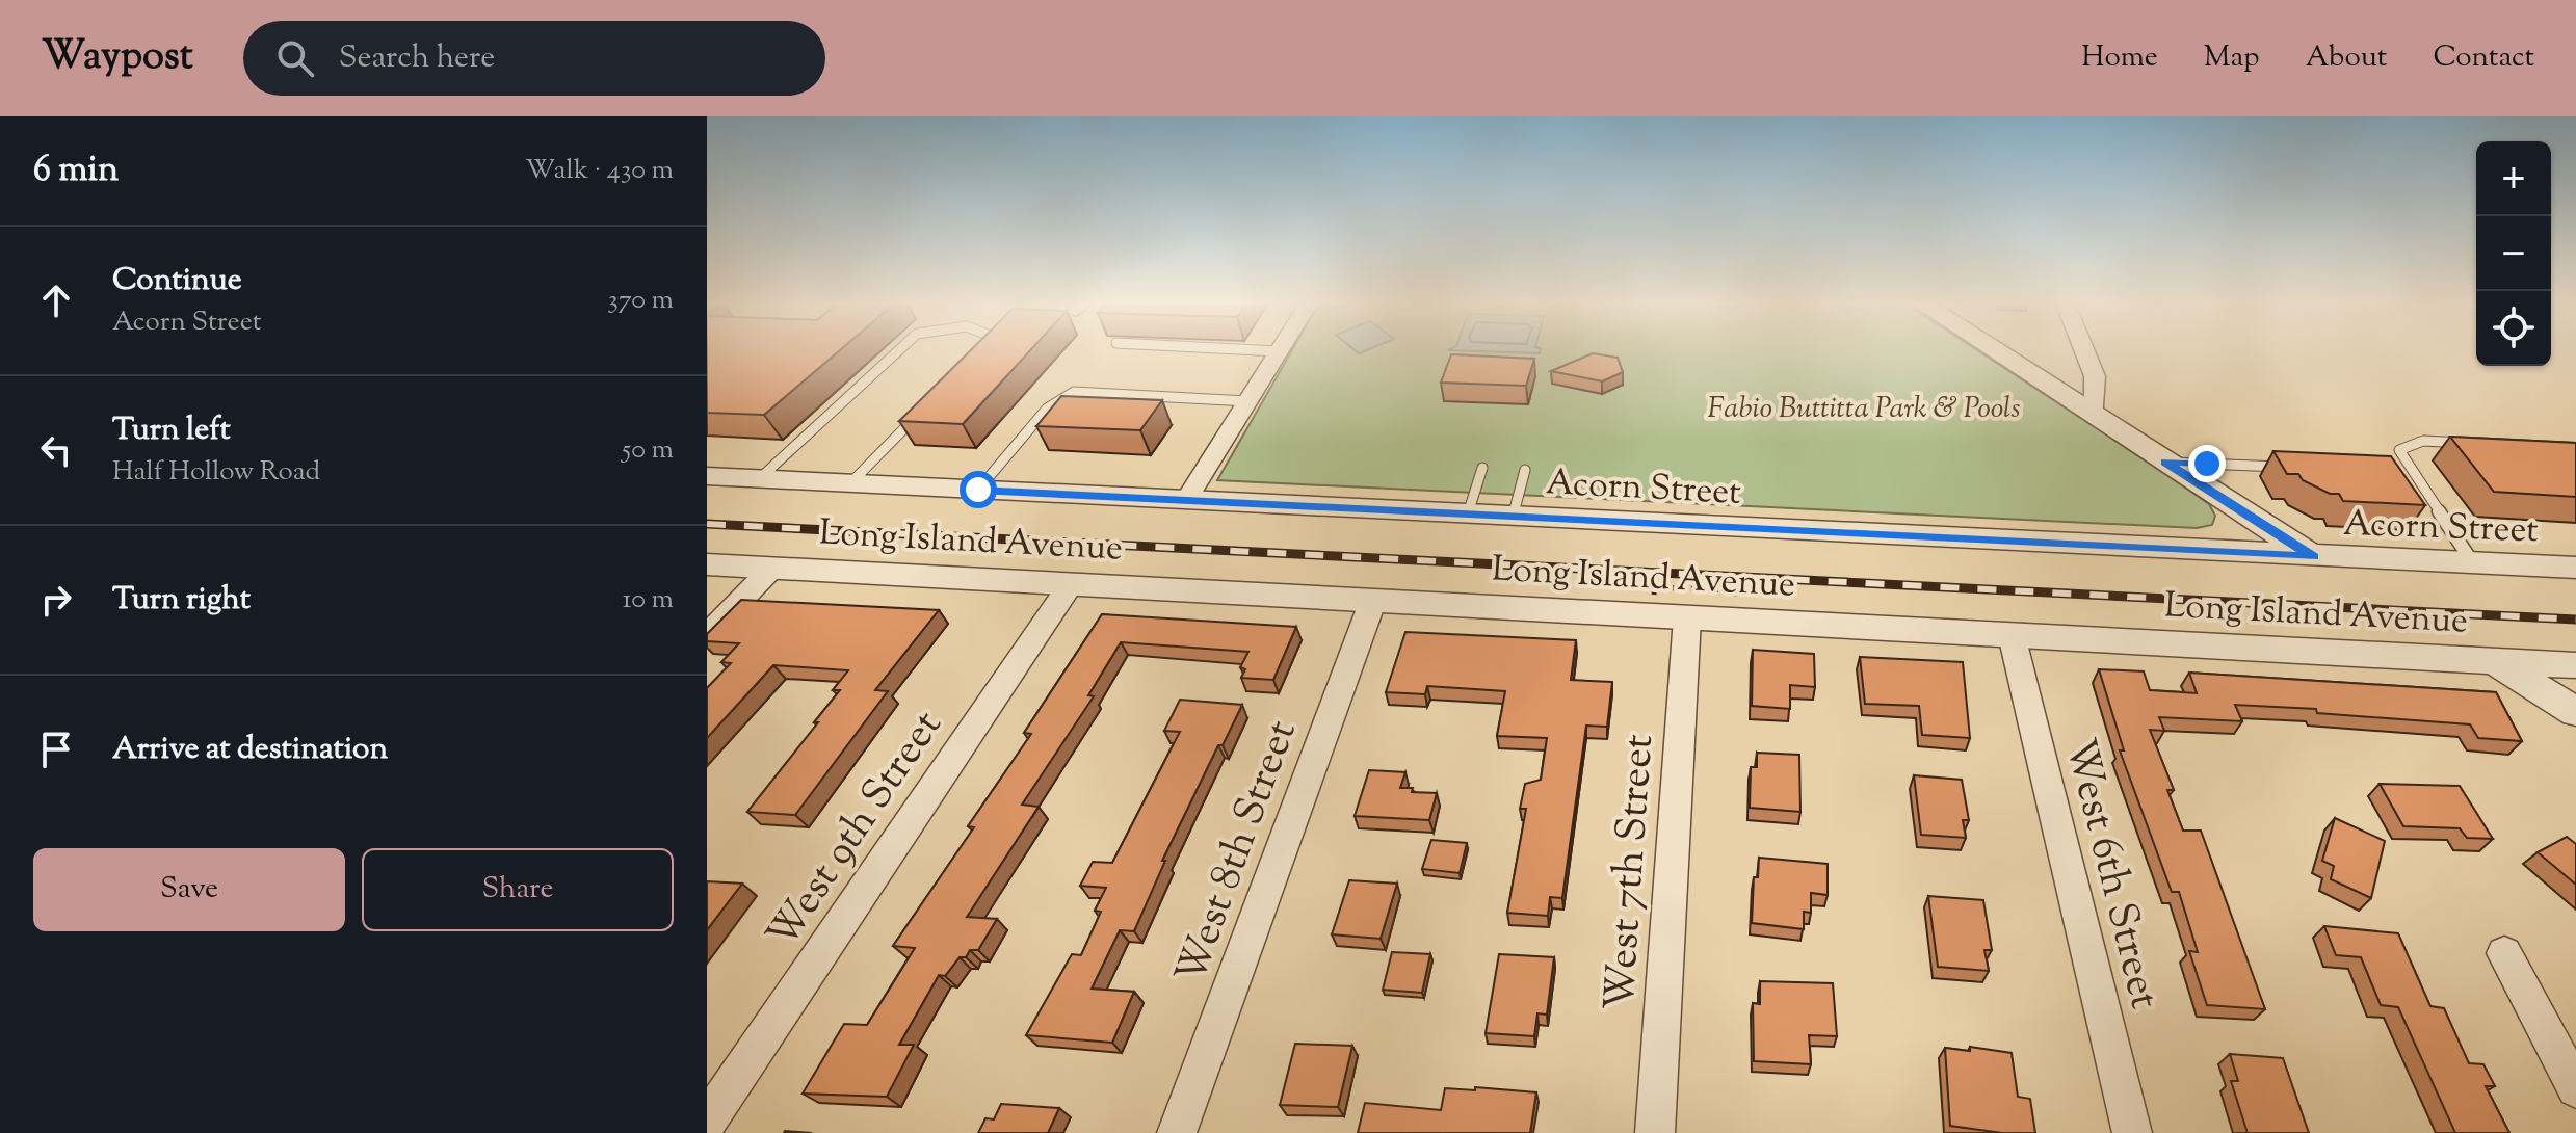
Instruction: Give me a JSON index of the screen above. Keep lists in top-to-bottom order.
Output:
{
  "streets": {
    "street": [
      "Acorn Street",
      "Long Island Avenue",
      "West 9th Street",
      "West 8th Street",
      "West 7th Street",
      "West 6th Street"
    ]
  },
  "crossings": [
    ["Long Island Avenue", "West 9th Street"],
    ["Long Island Avenue", "West 8th Street"],
    ["Long Island Avenue", "West 7th Street"],
    ["Long Island Avenue", "West 6th Street"]
  ],
  "parks": ["Fabio Buttitta Park & Pools"],
  "page": {
    "header": "Waypost",
    "search": "Search here",
    "nav": [
      "Home",
      "Map",
      "About",
      "Contact"
    ],
    "heading": ["6 min", "Walk · 430 m"],
    "map_buttons": ["+", "−"],
    "list": [
      ["Continue", "Acorn Street", "370 m"],
      ["Turn left", "Half Hollow Road", "50 m"],
      ["Turn right", "10 m"],
      "Arrive at destination"
    ],
    "buttons": ["Save", "Share"]
  }
}
